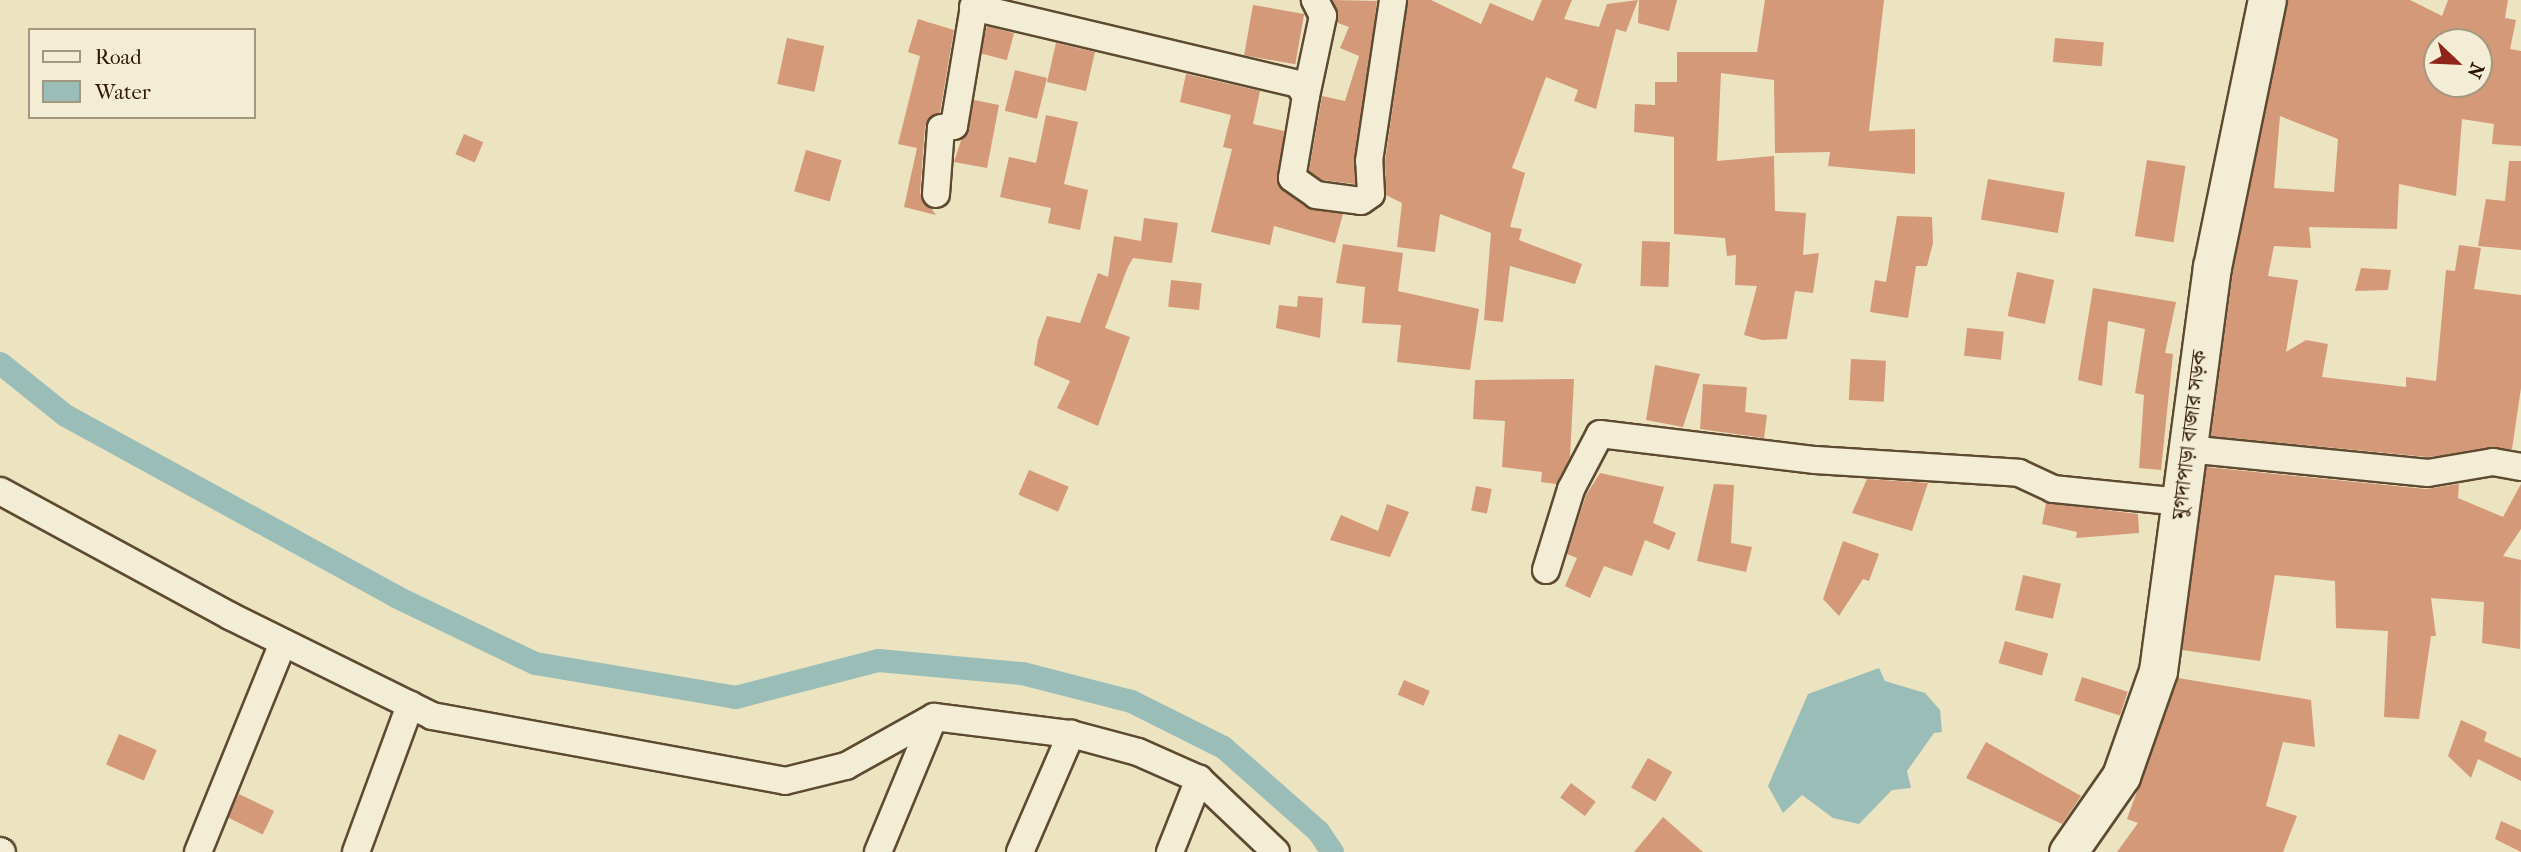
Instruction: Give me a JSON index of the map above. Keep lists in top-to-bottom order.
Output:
{
  "streets": {
    "street": ["মুগদাপাড়া বাজার সড়ক"]
  },
  "legend": ["Road", "Water"],
  "north": "bottom right"
}
